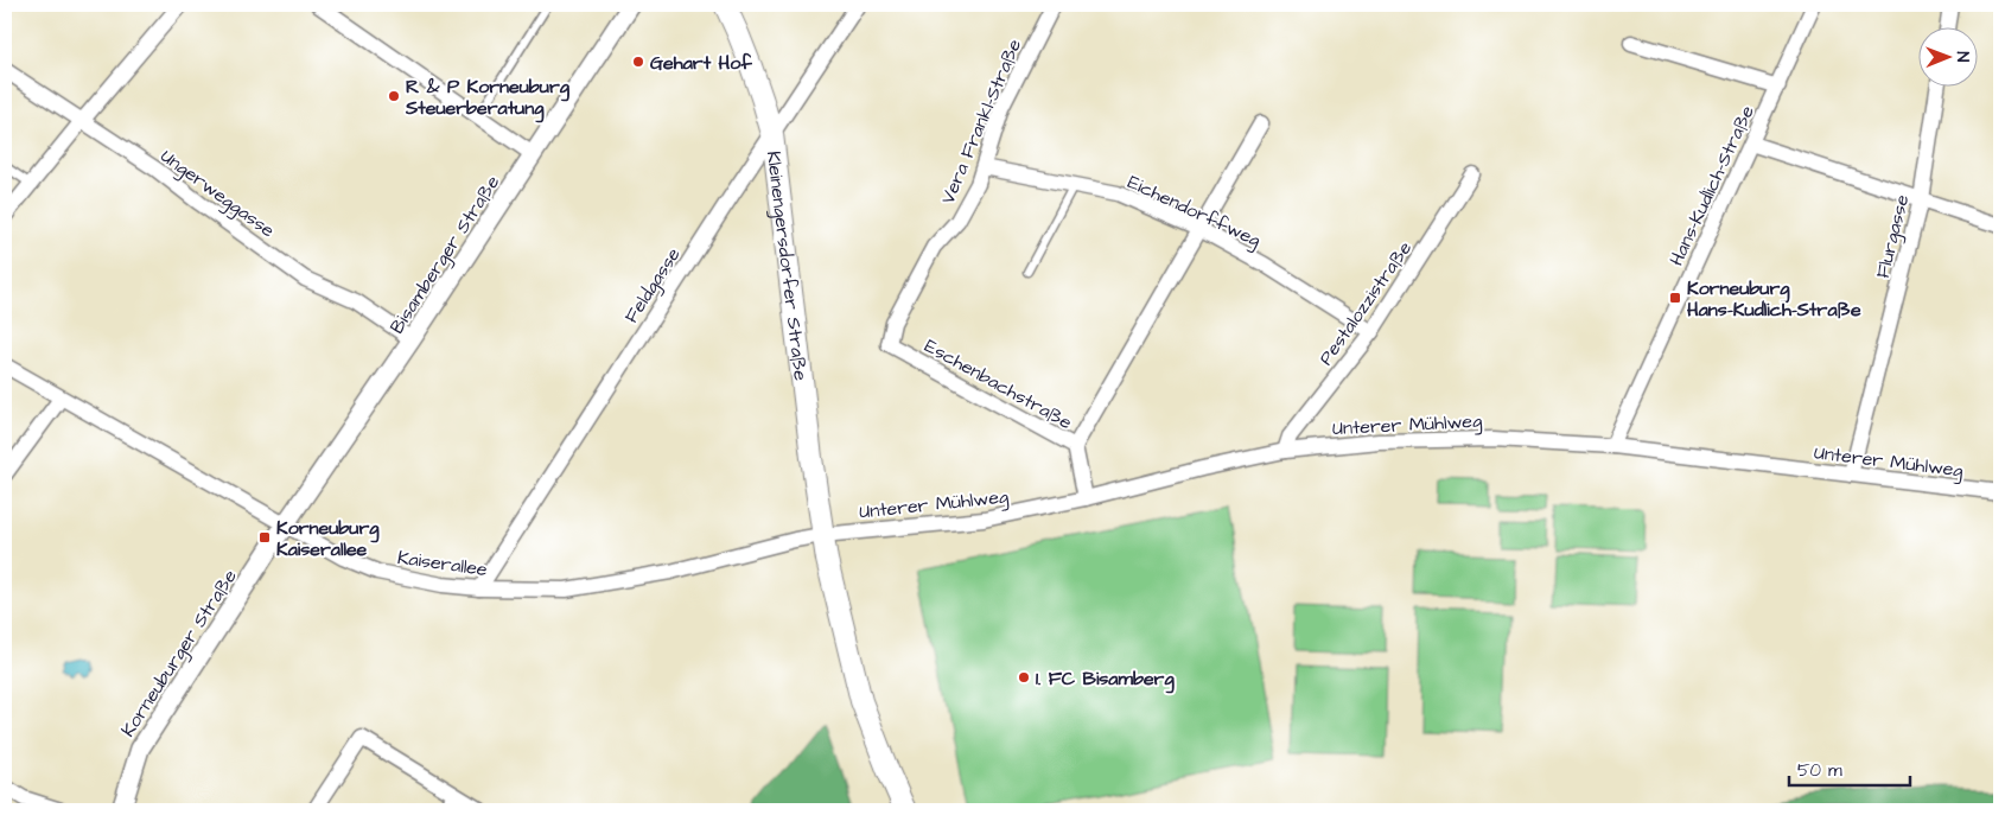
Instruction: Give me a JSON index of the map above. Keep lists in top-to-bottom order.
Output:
{
  "streets": {
    "main road": ["Kleinengersdorfer Straße"],
    "street": [
      "Vera Frankl-Straße",
      "Hans-Kudlich-Straße",
      "Ungerweggasse",
      "Eichendorffweg",
      "Flurgasse",
      "Bisamberger Straße",
      "Feldgasse",
      "Pestalozzistraße",
      "Eschenbachstraße",
      "Unterer Mühlweg",
      "Kaiserallee",
      "Korneuburger Straße"
    ]
  },
  "crossings": [
    ["Vera Frankl-Straße", "Eichendorffweg"],
    ["Vera Frankl-Straße", "Eschenbachstraße"],
    ["Hans-Kudlich-Straße", "Unterer Mühlweg"],
    ["Ungerweggasse", "Bisamberger Straße"],
    ["Eichendorffweg", "Pestalozzistraße"],
    ["Flurgasse", "Unterer Mühlweg"],
    ["Bisamberger Straße", "Kaiserallee"],
    ["Bisamberger Straße", "Korneuburger Straße"],
    ["Kleinengersdorfer Straße", "Feldgasse"],
    ["Kleinengersdorfer Straße", "Unterer Mühlweg"],
    ["Kleinengersdorfer Straße", "Kaiserallee"],
    ["Feldgasse", "Kaiserallee"],
    ["Pestalozzistraße", "Unterer Mühlweg"],
    ["Eschenbachstraße", "Unterer Mühlweg"],
    ["Unterer Mühlweg", "Kaiserallee"],
    ["Kaiserallee", "Korneuburger Straße"]
  ],
  "places": {
    "other": ["Gehart Hof", "R & P Korneuburg Steuerberatung", "1. FC Bisamberg"],
    "transit": ["Korneuburg Hans-Kudlich-Straße", "Korneuburg Kaiserallee"]
  },
  "scale_bar": "50 m",
  "north": "right"
}
